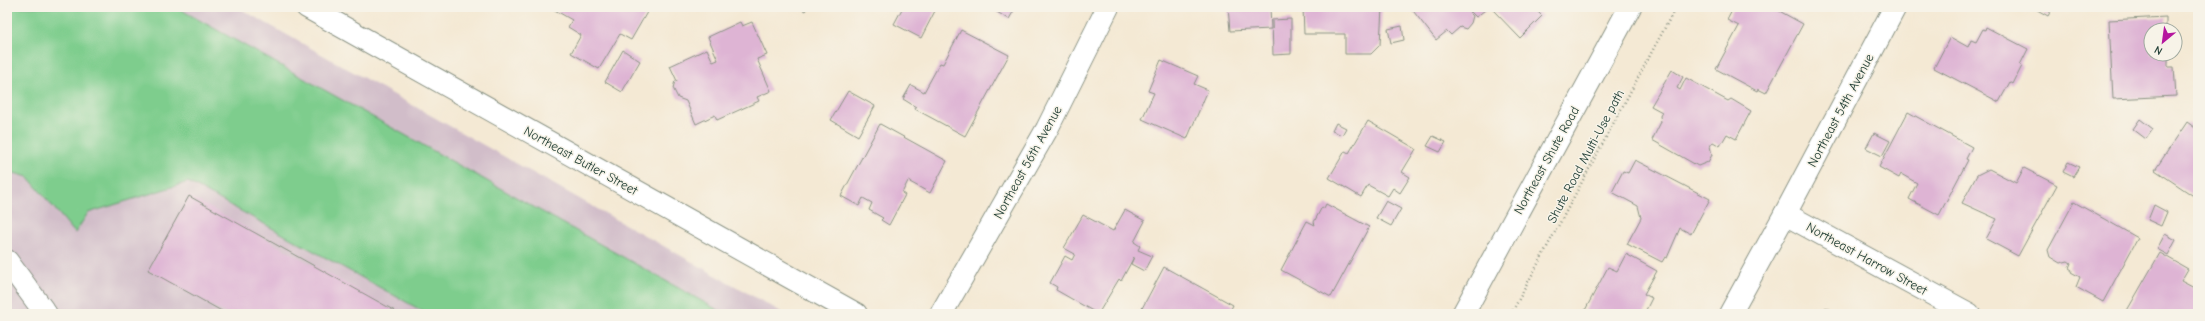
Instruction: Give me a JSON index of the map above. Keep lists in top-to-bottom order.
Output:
{
  "streets": {
    "street": [
      "Northeast 54th Avenue",
      "Northeast Butler Street",
      "Northeast Shute Road",
      "Northeast 56th Avenue",
      "Northeast Harrow Street"
    ],
    "path": ["Shute Road Multi-Use path"]
  },
  "crossings": [
    ["Northeast 54th Avenue", "Northeast Harrow Street"]
  ],
  "north": "bottom left"
}
